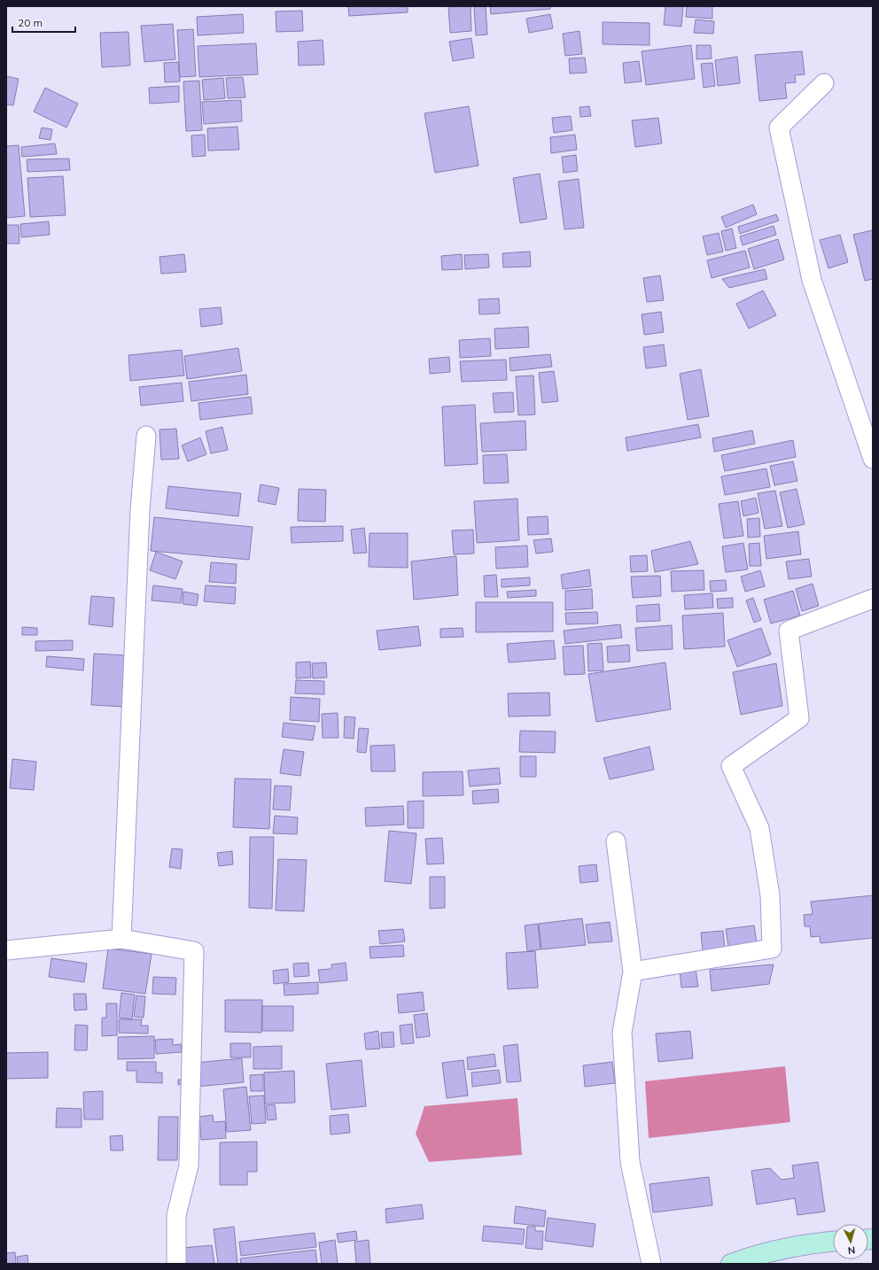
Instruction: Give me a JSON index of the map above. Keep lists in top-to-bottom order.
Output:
{
  "scale_bar": "20 m",
  "north": "bottom"
}
